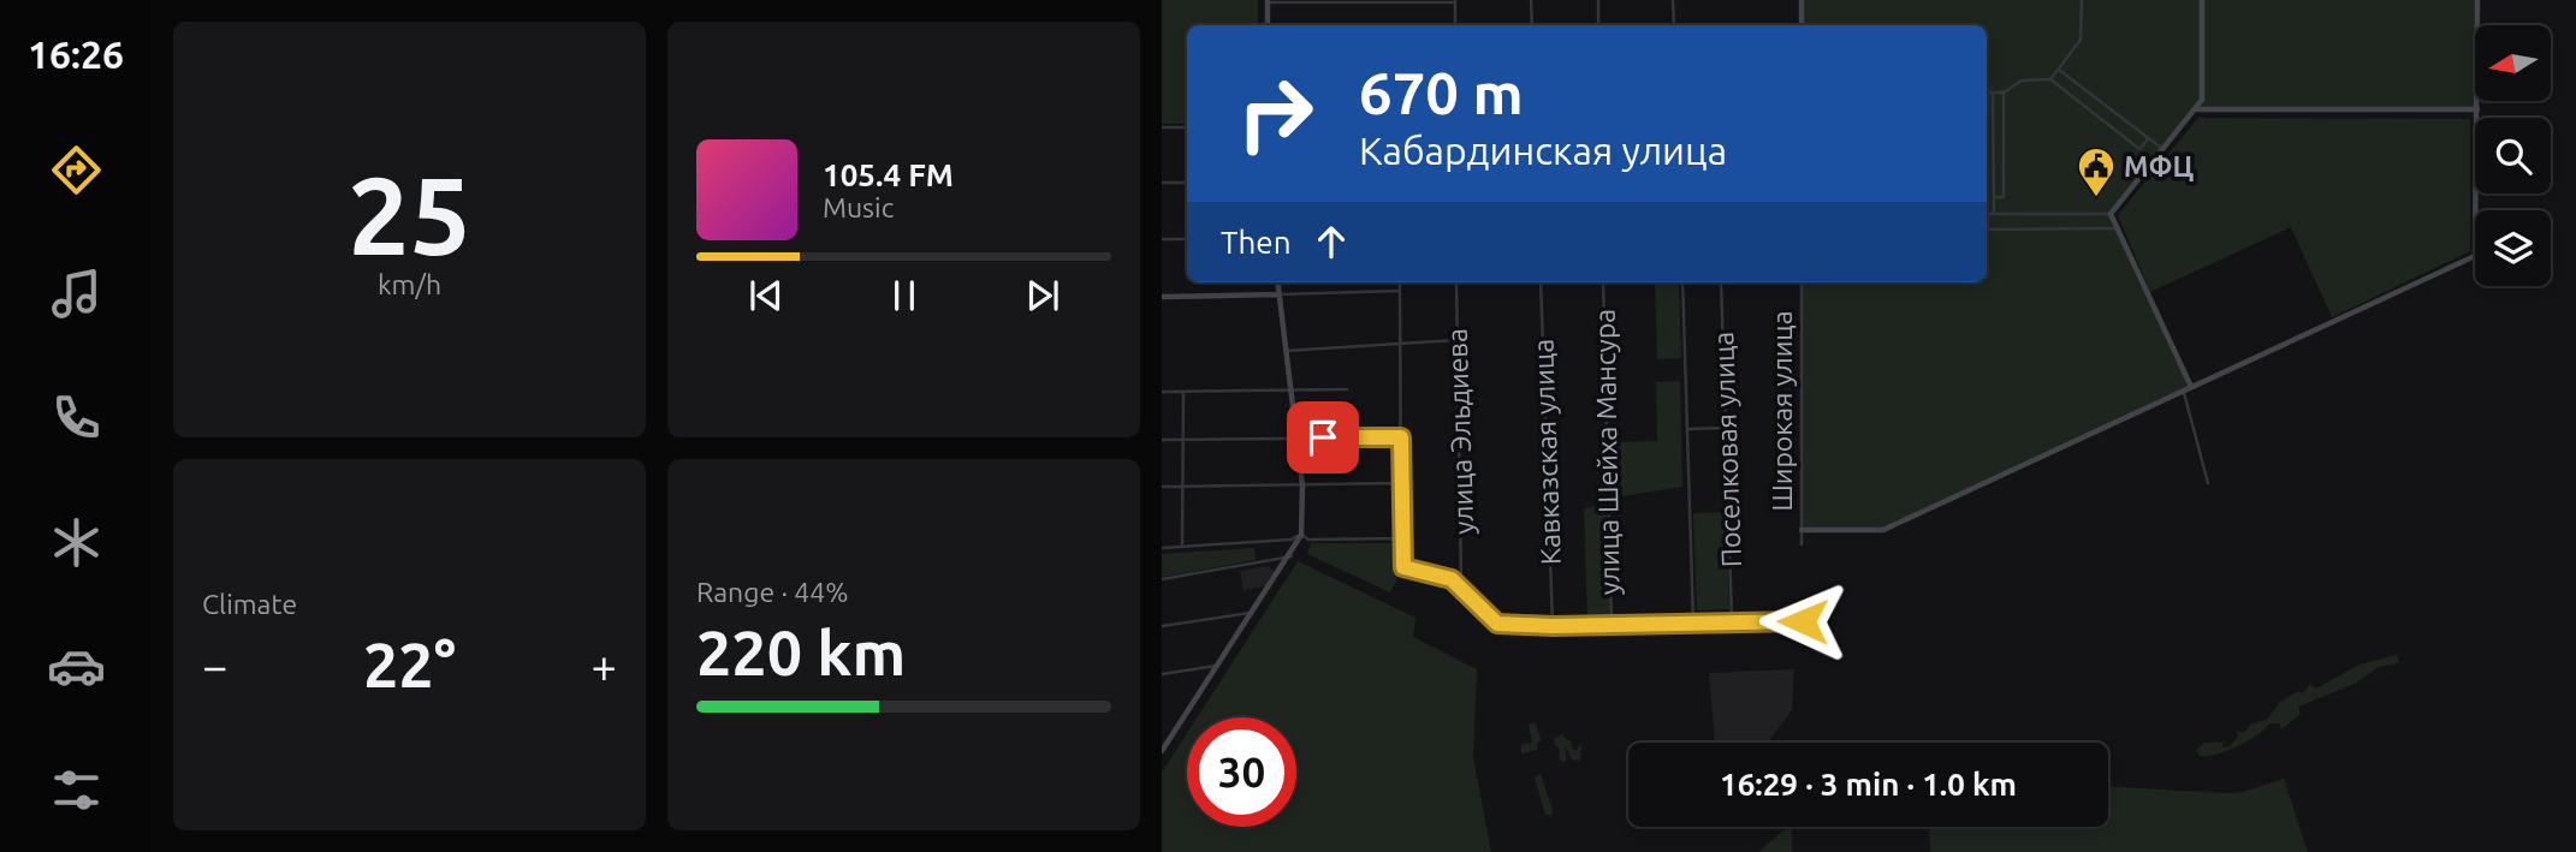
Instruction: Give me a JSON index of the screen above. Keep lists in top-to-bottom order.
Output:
{
  "streets": {
    "street": [
      "Широкая улица",
      "улица Эльдиева",
      "Поселковая улица",
      "Кавказская улица",
      "улица Шейха Мансура"
    ]
  },
  "places": {
    "public building": ["МФЦ"]
  },
  "north": "left",
  "page": {
    "tabs": "16:26",
    "tile": [
      ["25", "km/h"],
      "Climate",
      ["Range · 44%", "220 km"]
    ],
    "turn": ["670 m", "Кабардинская улица"],
    "song": ["105.4 FM", "Music"],
    "then": "Then",
    "heat": ["−", "22°", "+"],
    "limit": "30",
    "trip": "16:29 · 3 min · 1.0 km"
  }
}
